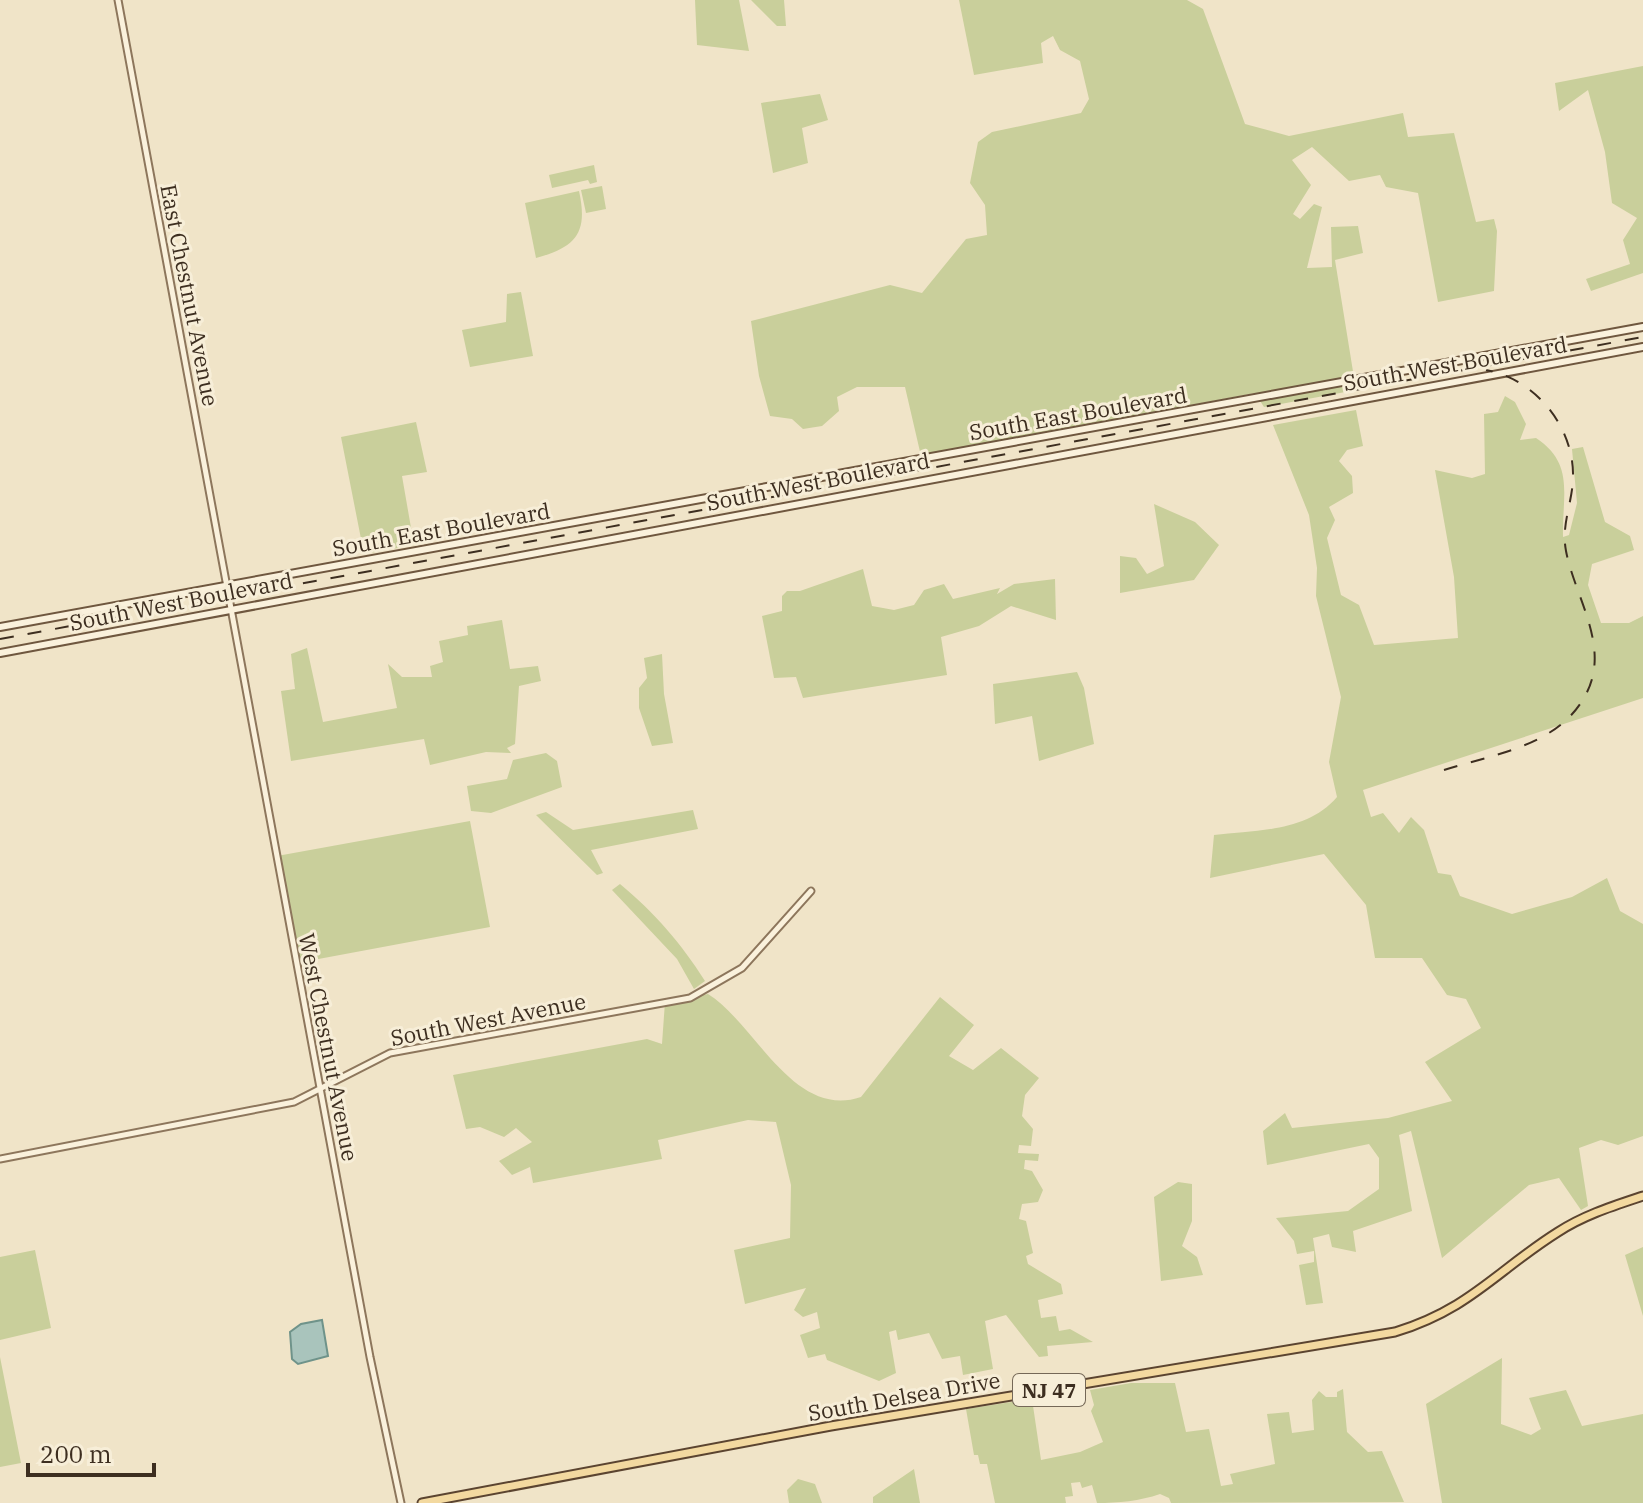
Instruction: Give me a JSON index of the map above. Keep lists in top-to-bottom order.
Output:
{
  "streets": {
    "main road": [
      "South West Boulevard",
      "South East Boulevard",
      "NJ 47",
      "South Delsea Drive"
    ],
    "street": ["East Chestnut Avenue", "South West Avenue", "West Chestnut Avenue"]
  },
  "crossings": [
    ["East Chestnut Avenue", "South East Boulevard"],
    ["East Chestnut Avenue", "West Chestnut Avenue"],
    ["South West Boulevard", "West Chestnut Avenue"],
    ["South West Avenue", "West Chestnut Avenue"]
  ],
  "scale_bar": "200 m"
}
